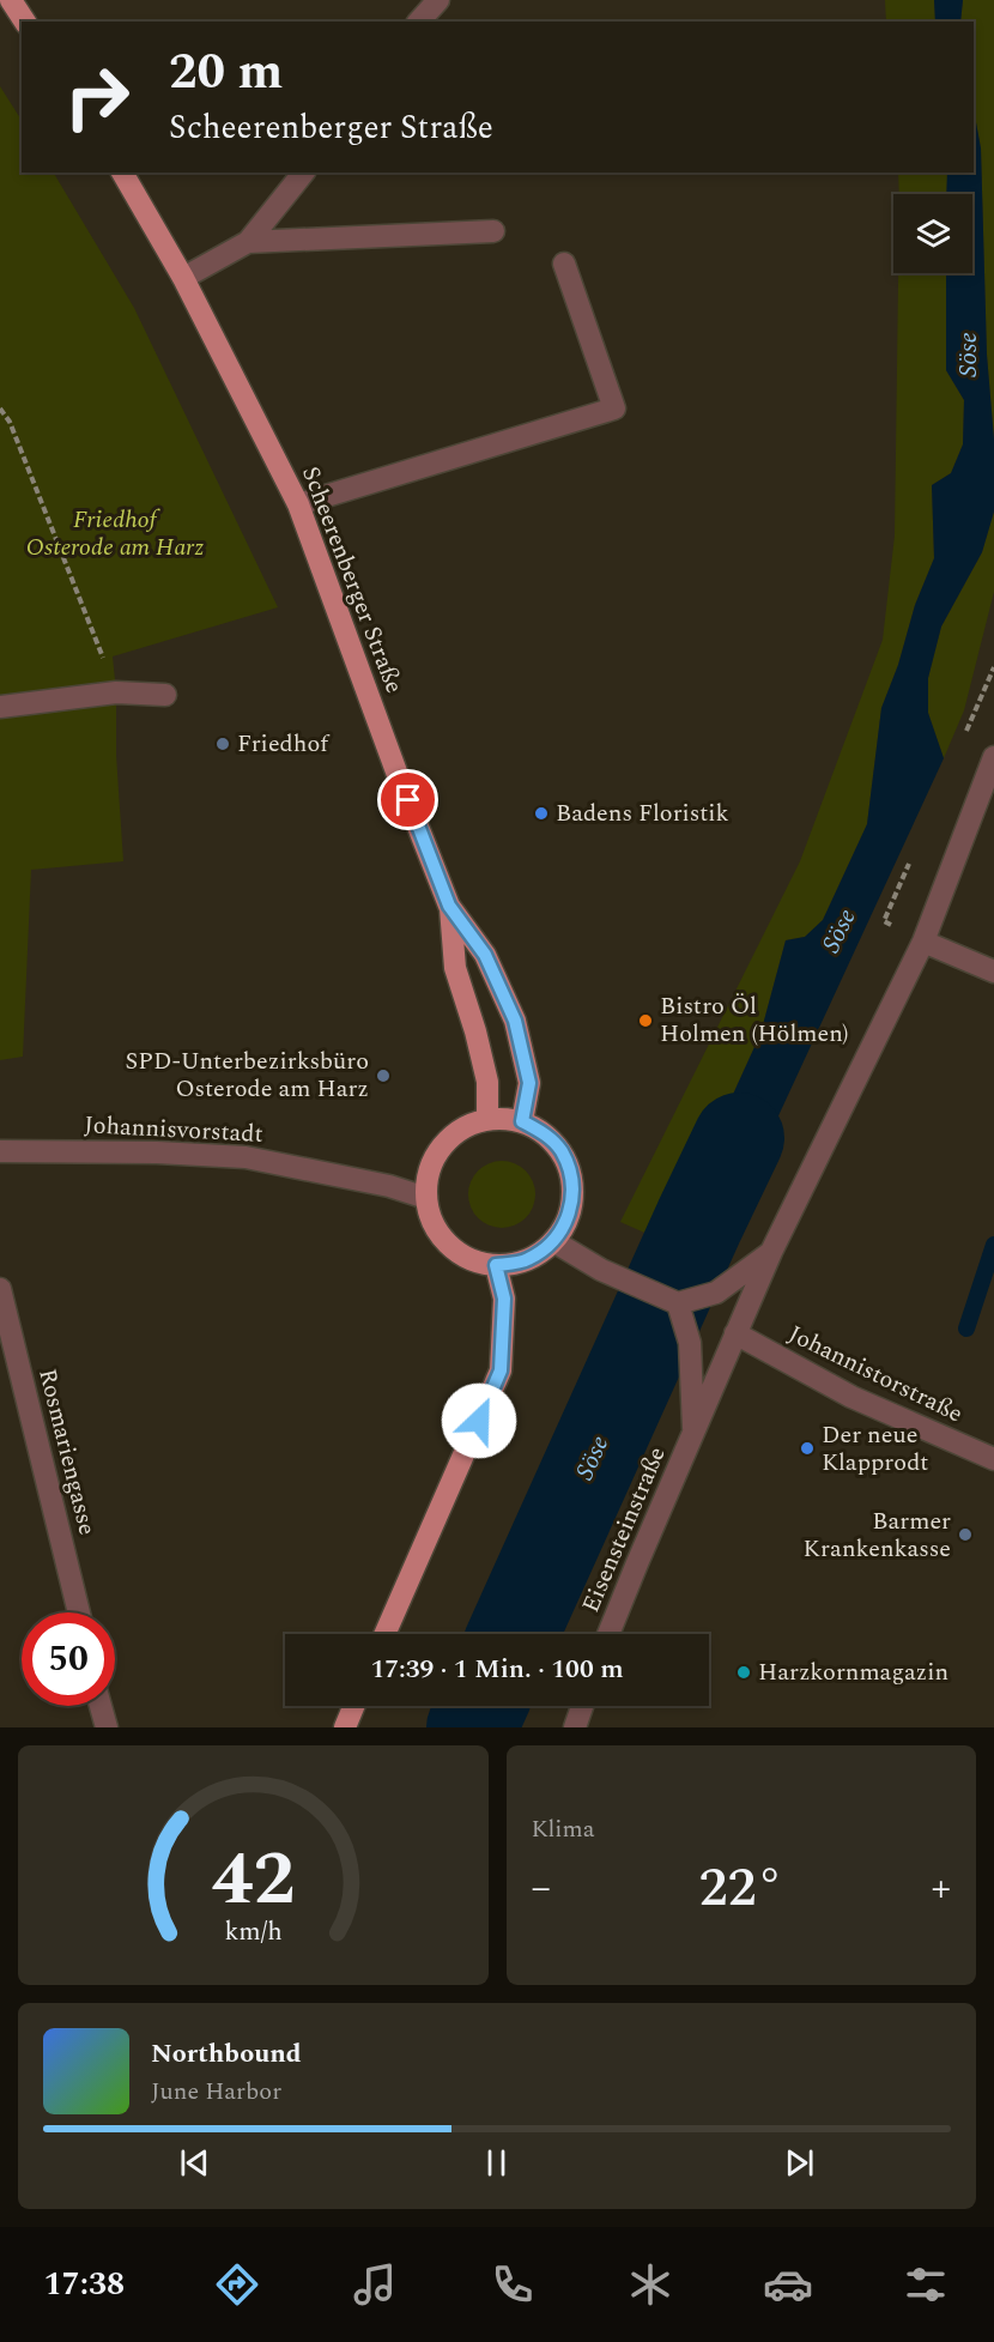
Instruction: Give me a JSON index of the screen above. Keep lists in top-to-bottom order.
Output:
{
  "streets": {
    "main road": ["Scheerenberger Straße"],
    "street": [
      "Johannisvorstadt",
      "Johannistorstraße",
      "Rosmariengasse",
      "Eisensteinstraße"
    ]
  },
  "crossings": [
    ["Scheerenberger Straße", "Johannisvorstadt"],
    ["Johannistorstraße", "Eisensteinstraße"]
  ],
  "water": ["Söse"],
  "parks": ["Friedhof Osterode am Harz"],
  "places": [
    "Friedhof",
    "Badens Floristik",
    "Bistro Öl Holmen (Hölmen)",
    "SPD-Unterbezirksbüro Osterode am Harz",
    "Der neue Klapprodt",
    "Barmer Krankenkasse",
    "Harzkornmagazin"
  ],
  "page": {
    "turn": ["20 m", "Scheerenberger Straße"],
    "limit": "50",
    "trip": "17:39 · 1 Min. · 100 m",
    "tile": "Klima",
    "heat": ["−", "22°", "+"],
    "song": ["Northbound", "June Harbor"],
    "tabs": "17:38",
    "gauge": ["42", "km/h"]
  }
}
